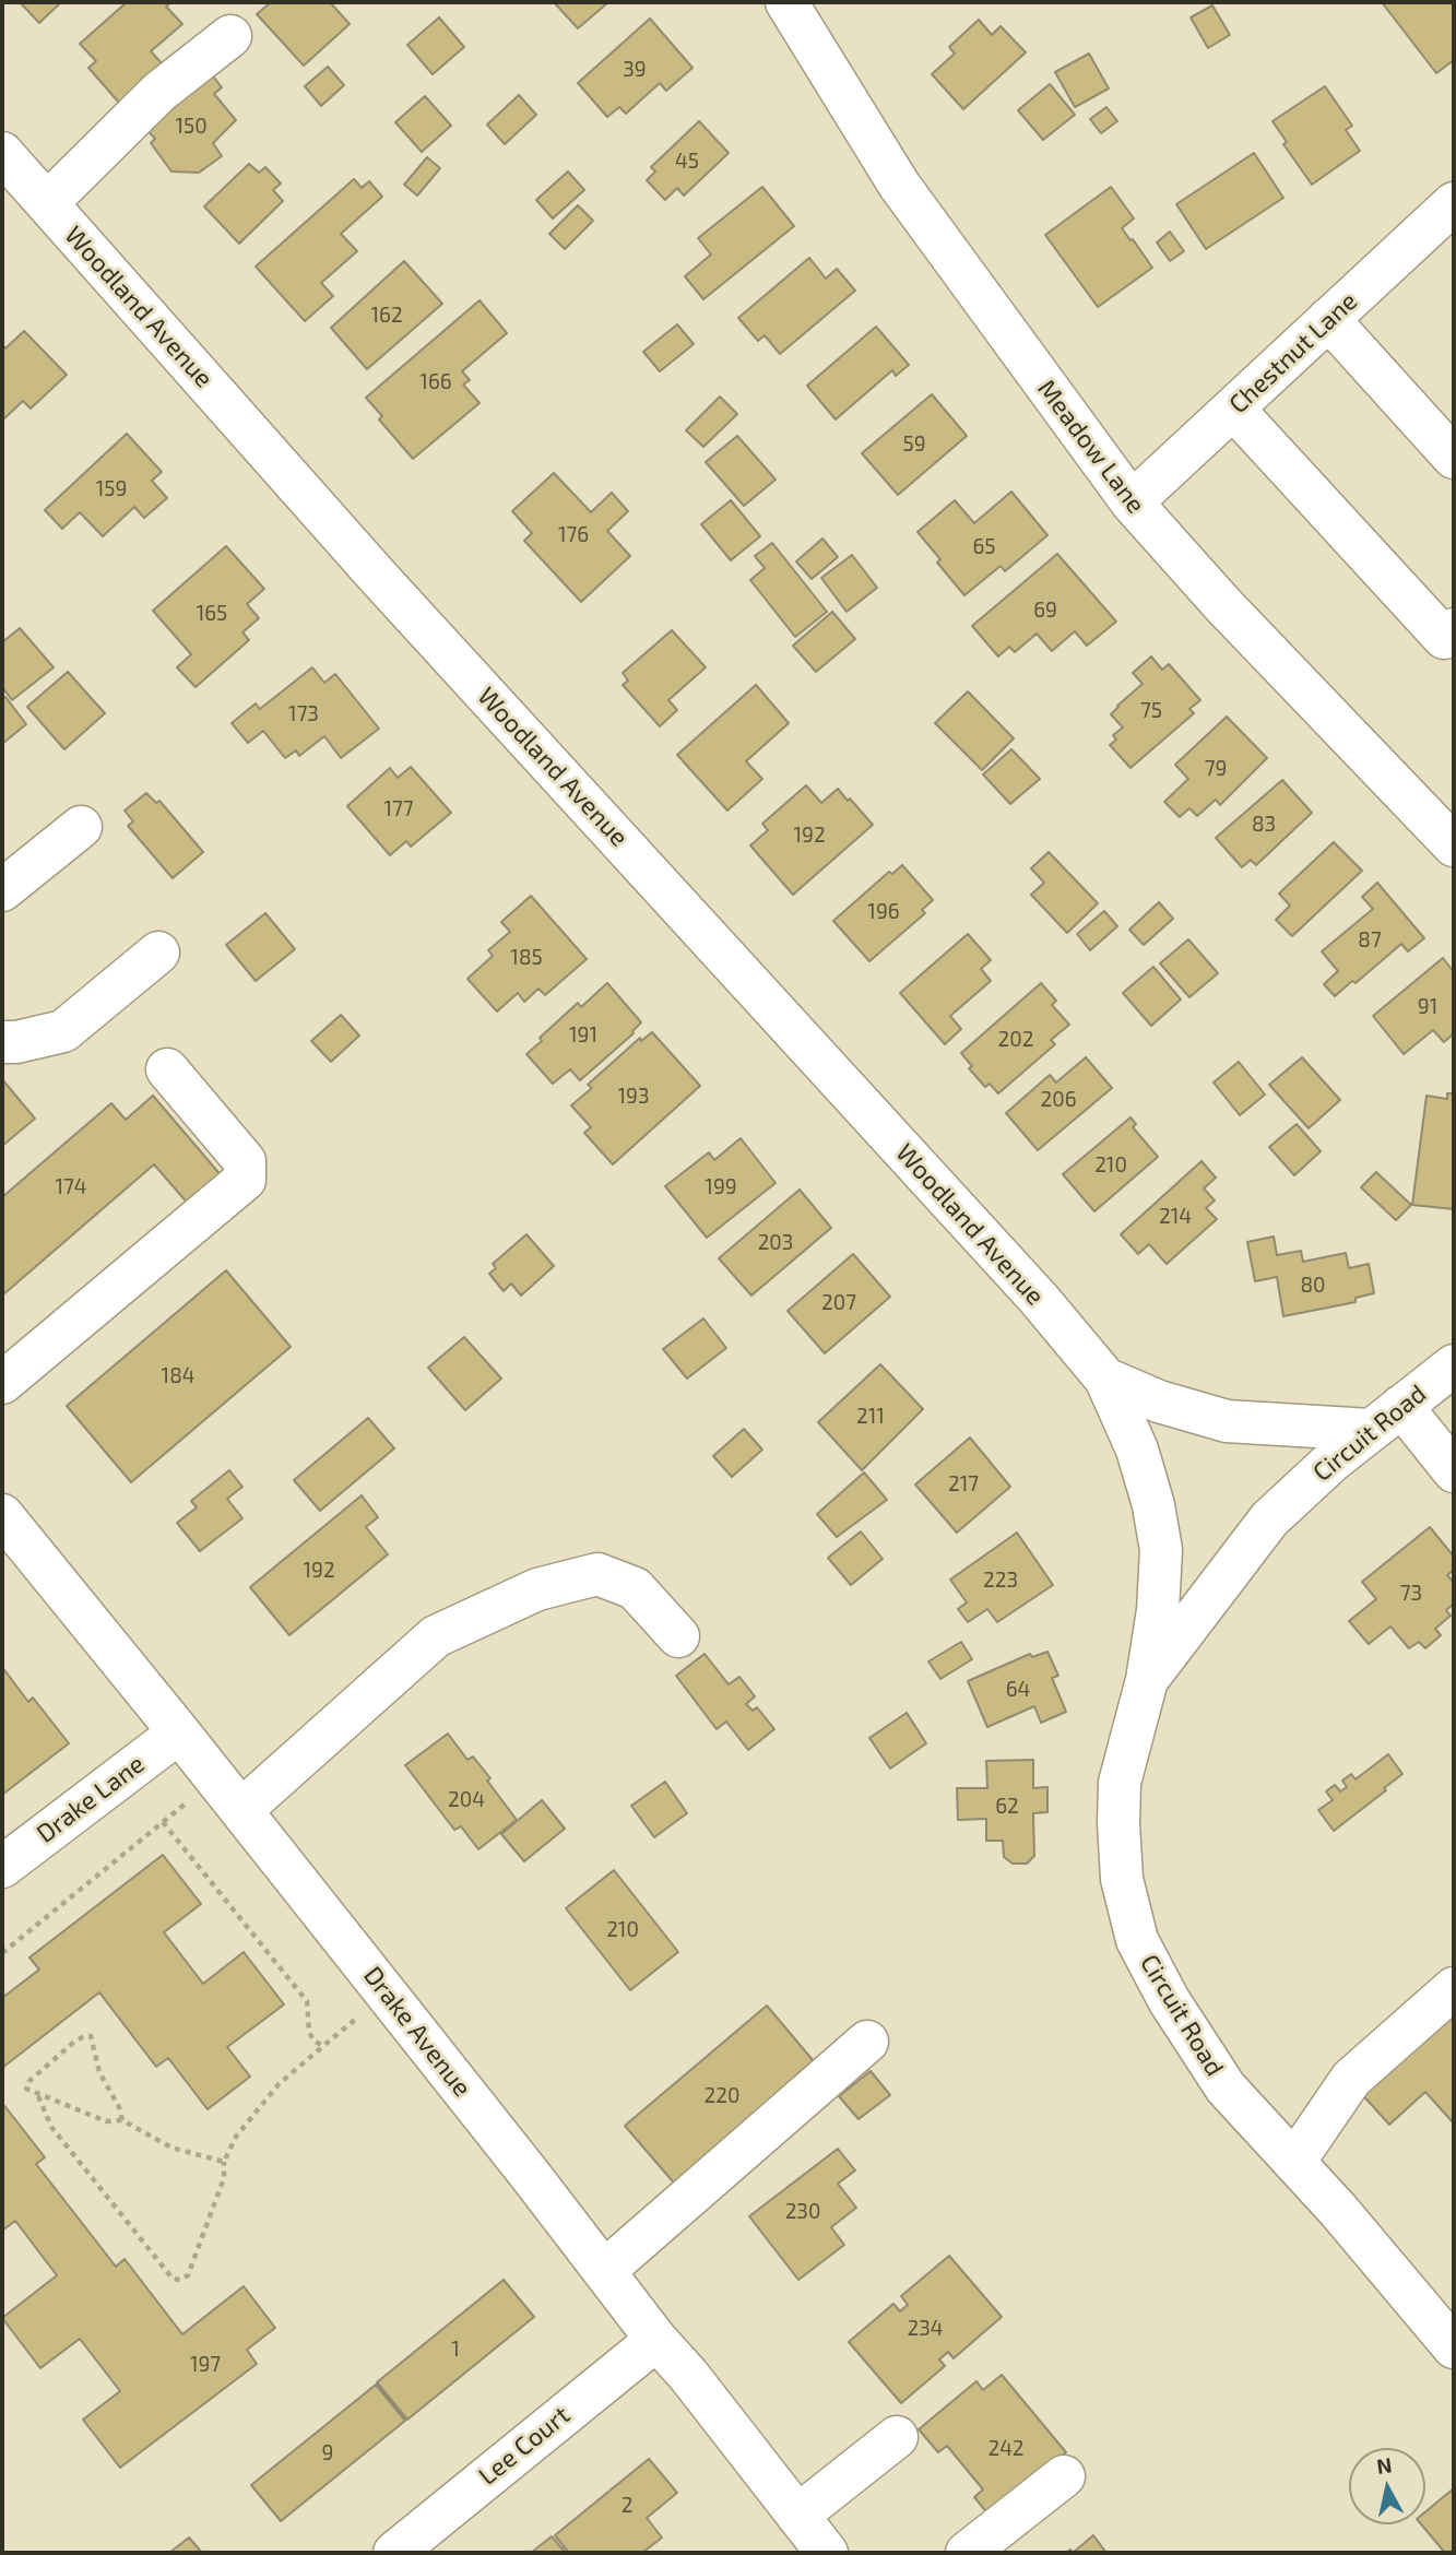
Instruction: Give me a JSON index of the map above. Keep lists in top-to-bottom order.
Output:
{
  "streets": {
    "street": [
      "Woodland Avenue",
      "Chestnut Lane",
      "Meadow Lane",
      "Circuit Road",
      "Drake Lane",
      "Drake Avenue",
      "Lee Court"
    ]
  },
  "crossings": [
    ["Woodland Avenue", "Circuit Road"],
    ["Chestnut Lane", "Meadow Lane"],
    ["Drake Lane", "Drake Avenue"],
    ["Drake Avenue", "Lee Court"]
  ],
  "house_numbers": [
    "39",
    "150",
    "45",
    "162",
    "166",
    "59",
    "159",
    "176",
    "65",
    "69",
    "165",
    "75",
    "173",
    "79",
    "177",
    "83",
    "192",
    "196",
    "87",
    "185",
    "91",
    "191",
    "202",
    "193",
    "206",
    "210",
    "174",
    "199",
    "214",
    "203",
    "80",
    "207",
    "184",
    "211",
    "217",
    "192",
    "223",
    "73",
    "64",
    "204",
    "62",
    "210",
    "220",
    "230",
    "234",
    "1",
    "197",
    "242",
    "9",
    "2"
  ],
  "north": "top"
}
